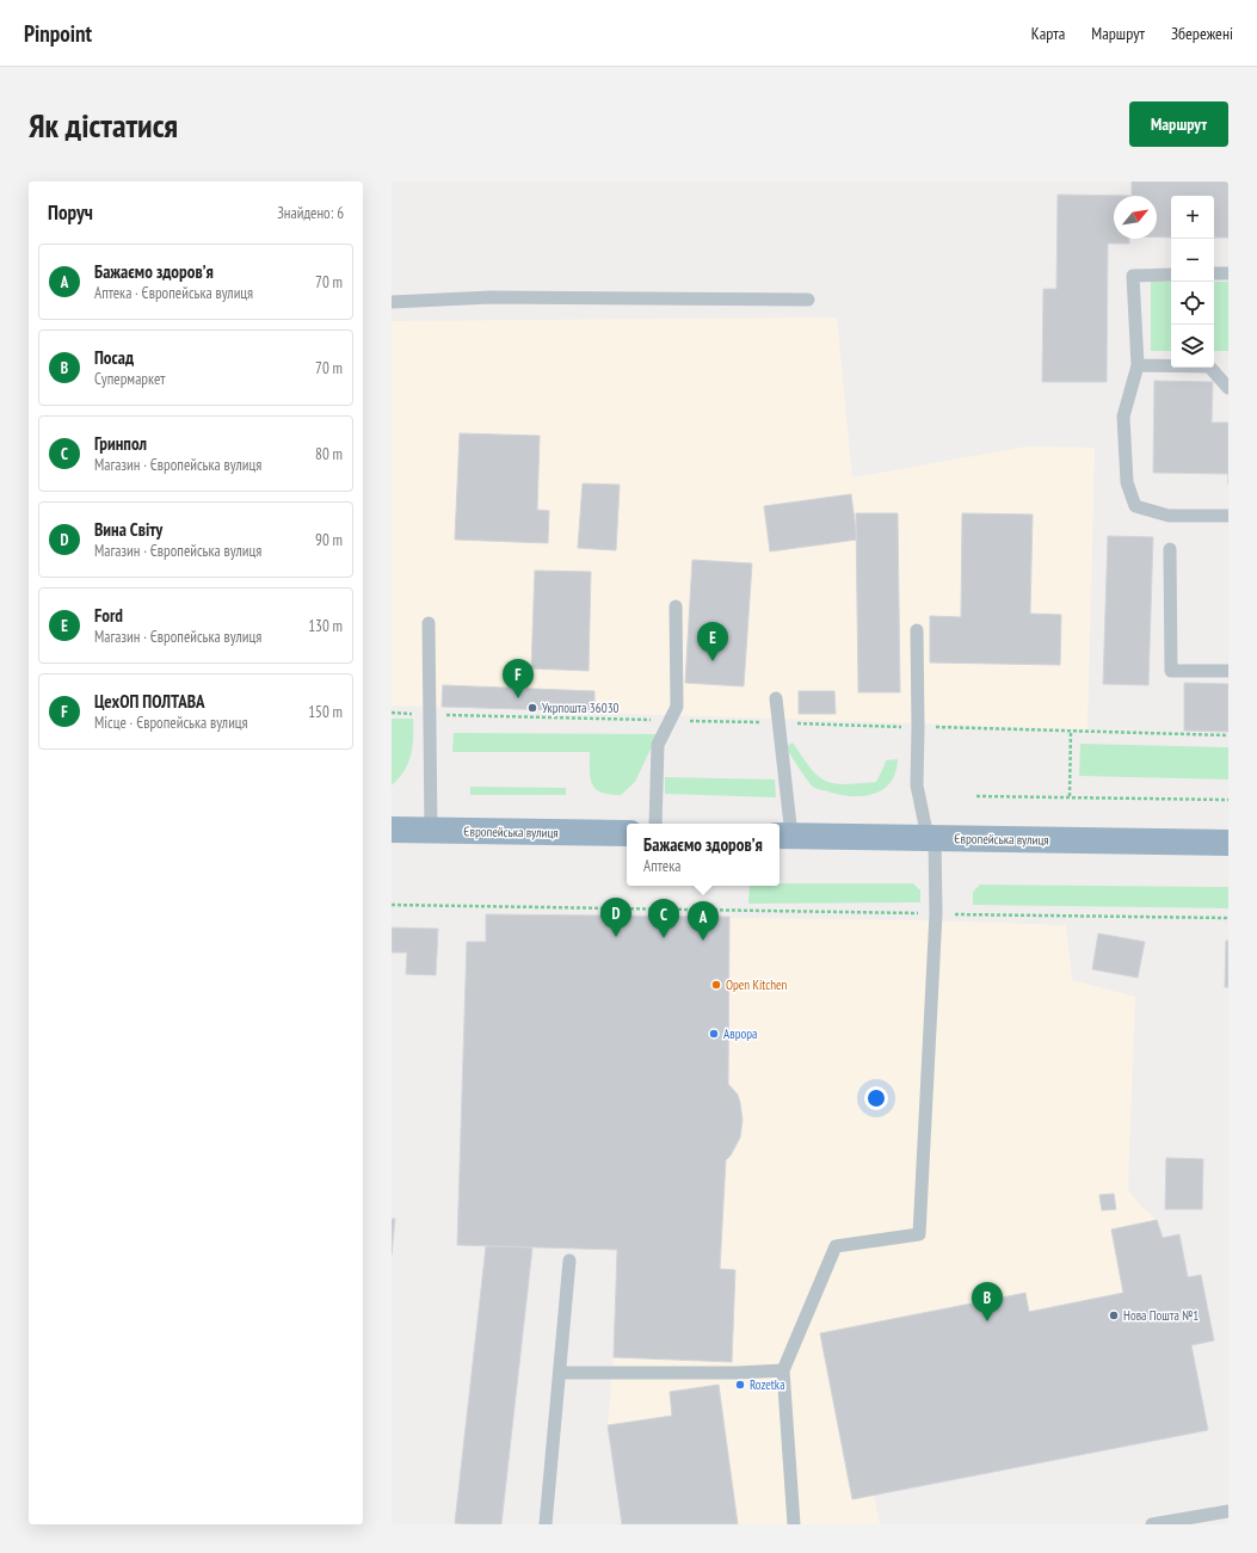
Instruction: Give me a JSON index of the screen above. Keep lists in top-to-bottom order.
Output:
{
  "streets": {
    "highway": ["Європейська вулиця"]
  },
  "places": [
    "Укрпошта 36030",
    "Open Kitchen",
    "Аврора",
    "Нова Пошта №1",
    "Rozetka"
  ],
  "north": "top right",
  "page": {
    "header": "Pinpoint",
    "nav": ["Карта", "Маршрут", "Збережені"],
    "buttons": "Маршрут",
    "title": "Як дістатися",
    "heading": ["Поруч", "Знайдено: 6"],
    "map_buttons": ["+", "−"],
    "list": [
      {
        "mark": "A",
        "name": "Бажаємо здоровʼя",
        "note": "Аптека · Європейська вулиця",
        "value": "70 m"
      },
      {
        "mark": "B",
        "name": "Посад",
        "note": "Супермаркет",
        "value": "70 m"
      },
      {
        "mark": "C",
        "name": "Гринпол",
        "note": "Магазин · Європейська вулиця",
        "value": "80 m"
      },
      {
        "mark": "D",
        "name": "Вина Світу",
        "note": "Магазин · Європейська вулиця",
        "value": "90 m"
      },
      {
        "mark": "E",
        "name": "Ford",
        "note": "Магазин · Європейська вулиця",
        "value": "130 m"
      },
      {
        "mark": "F",
        "name": "ЦехОП ПОЛТАВА",
        "note": "Місце · Європейська вулиця",
        "value": "150 m"
      }
    ],
    "pins": [
      "E",
      "F",
      "D",
      "C",
      "A",
      "B"
    ],
    "popup": ["Бажаємо здоровʼя", "Аптека"]
  }
}
